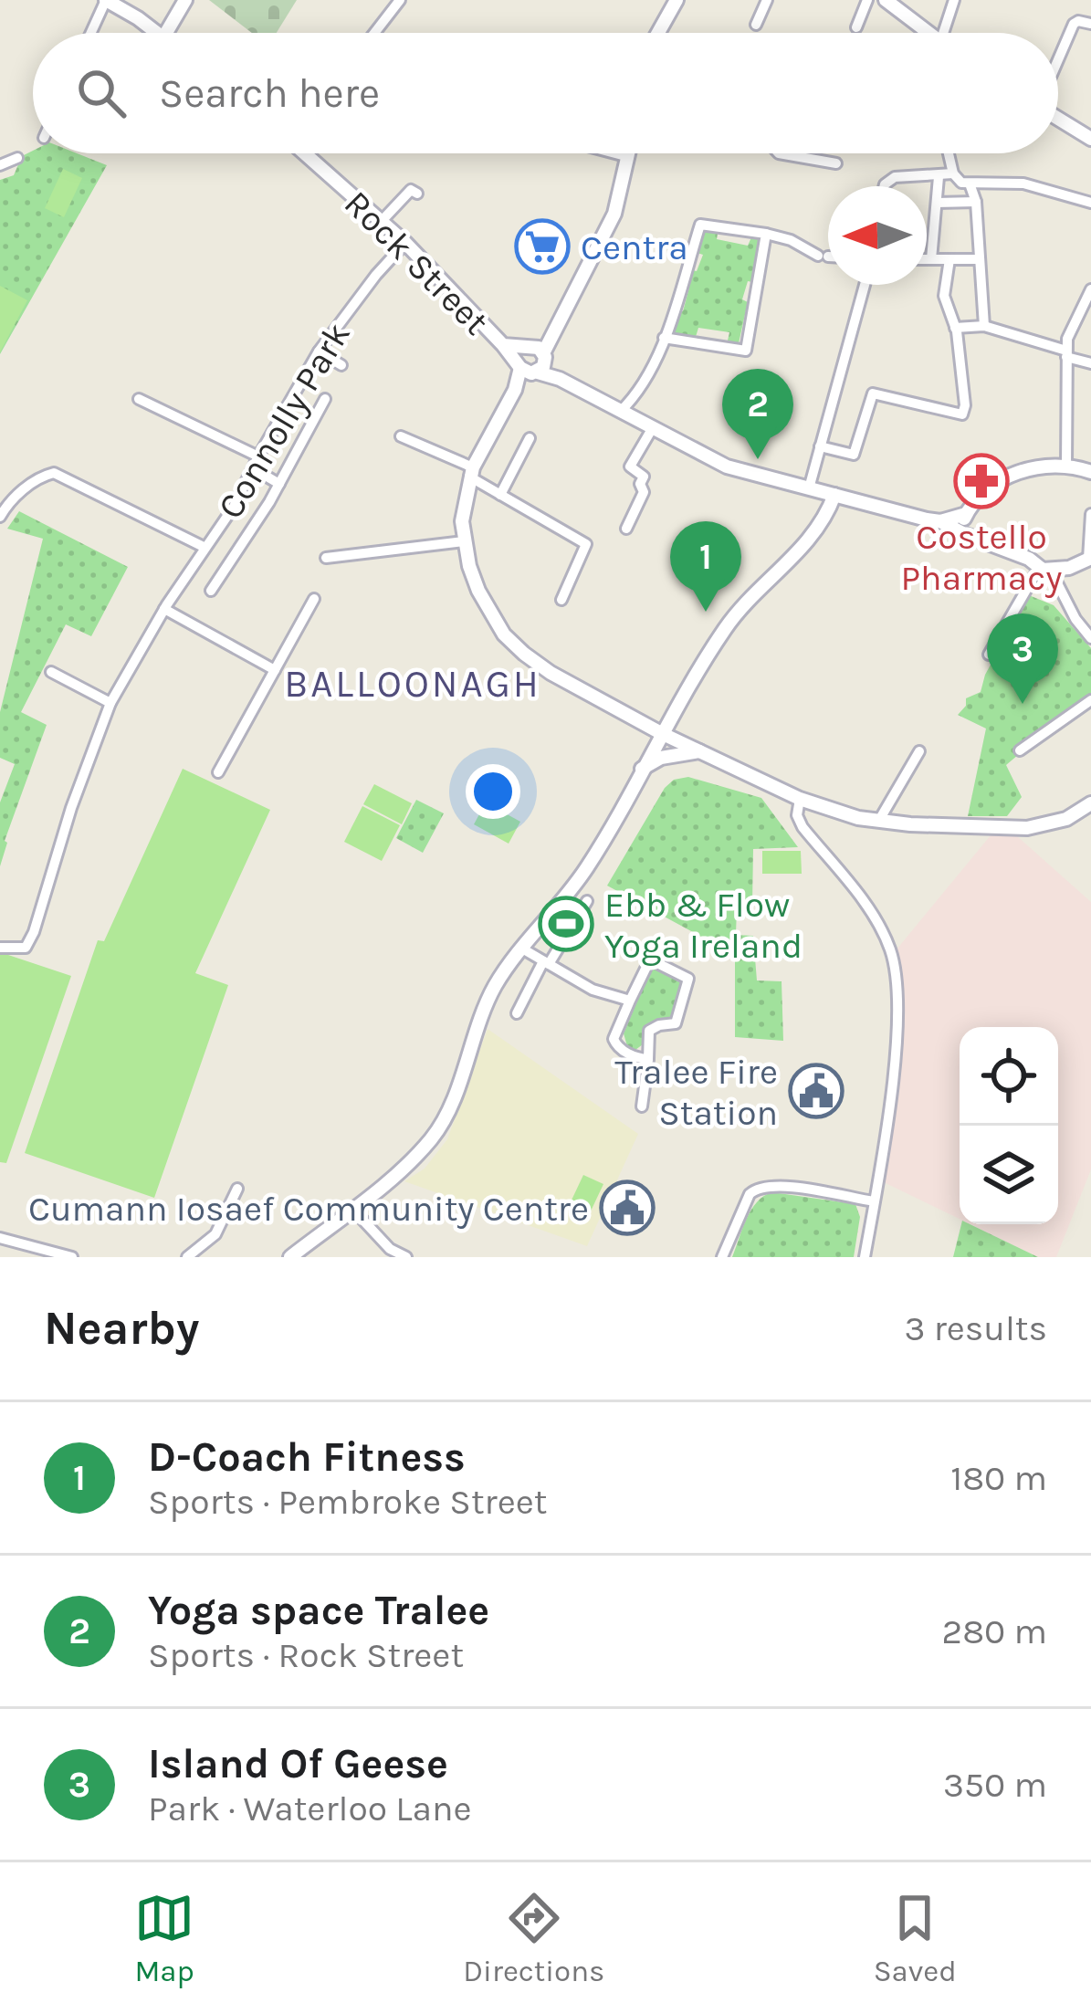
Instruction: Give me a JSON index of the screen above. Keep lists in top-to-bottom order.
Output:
{
  "streets": {
    "main road": ["Rock Street"],
    "street": ["Connolly Park"]
  },
  "crossings": [
    ["Rock Street", "Connolly Park"]
  ],
  "districts": ["BALLOONAGH"],
  "places": {
    "supermarket": ["Centra"],
    "pharmacy": ["Costello Pharmacy"],
    "sports": ["Ebb & Flow Yoga Ireland"],
    "public building": ["Tralee Fire Station", "Cumann Iosaef Community Centre"]
  },
  "north": "left",
  "page": {
    "search": "Search here",
    "pins": ["2", "1", "3"],
    "heading": ["Nearby", "3 results"],
    "list": [
      {
        "mark": "1",
        "name": "D-Coach Fitness",
        "note": "Sports · Pembroke Street",
        "value": "180 m"
      },
      {
        "mark": "2",
        "name": "Yoga space Tralee",
        "note": "Sports · Rock Street",
        "value": "280 m"
      },
      {
        "mark": "3",
        "name": "Island Of Geese",
        "note": "Park · Waterloo Lane",
        "value": "350 m"
      }
    ],
    "nav": ["Map", "Directions", "Saved"]
  }
}
